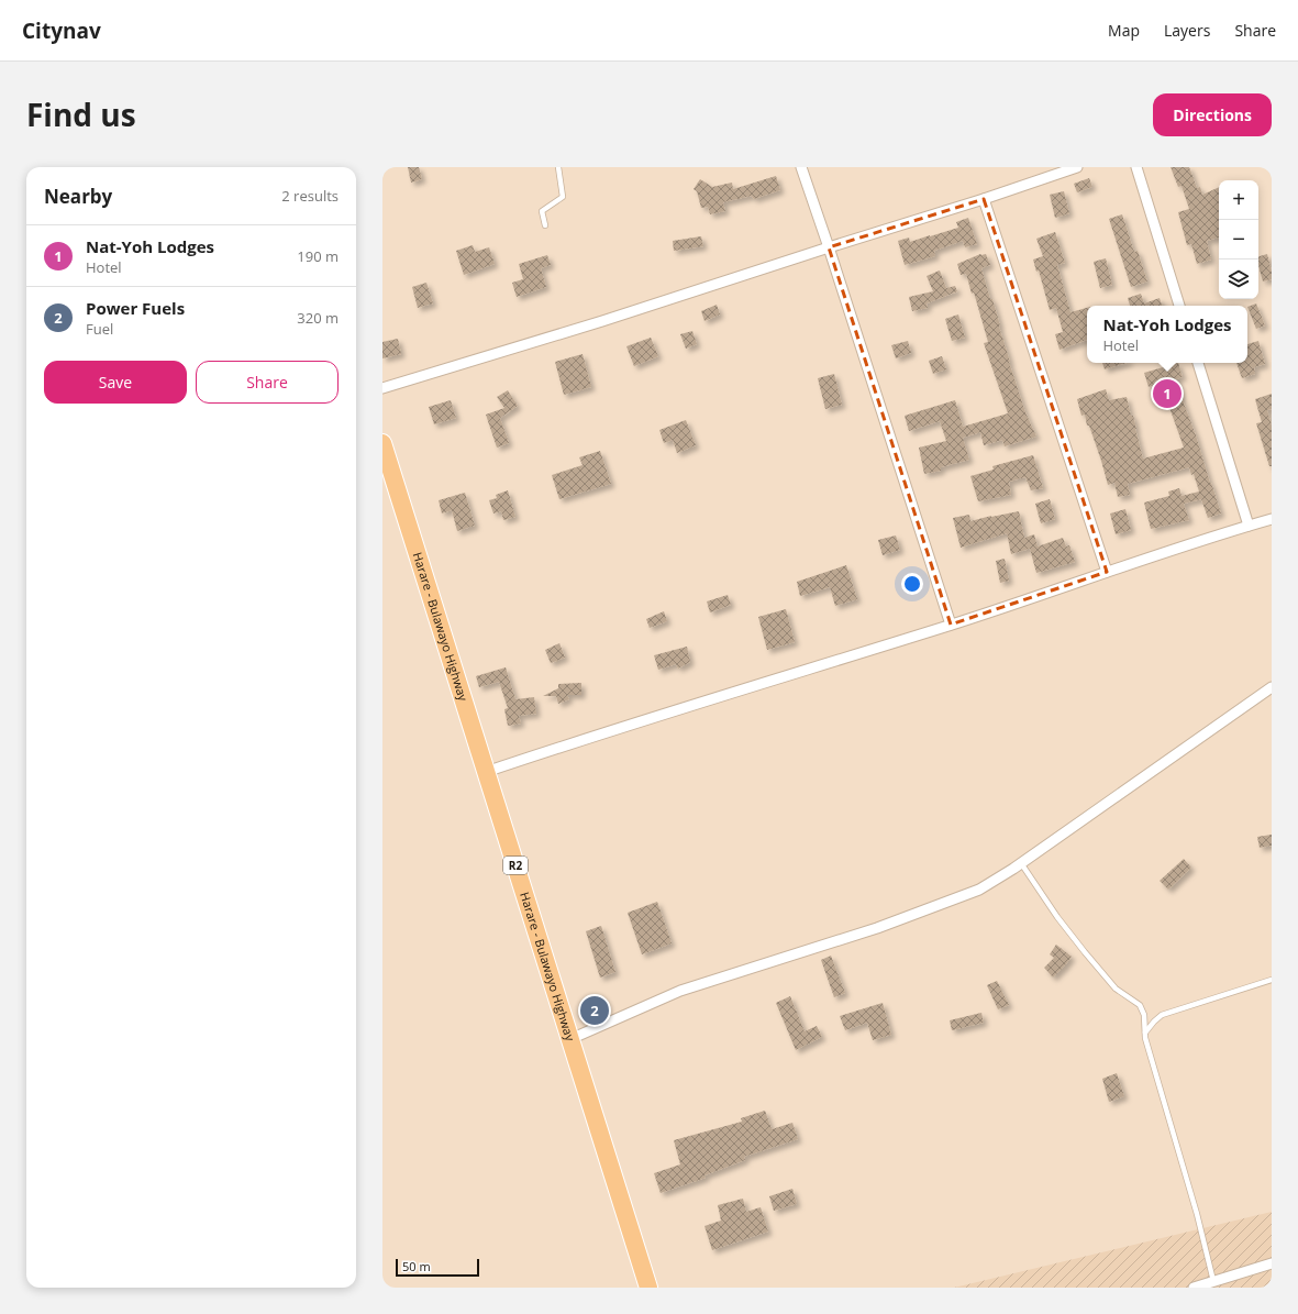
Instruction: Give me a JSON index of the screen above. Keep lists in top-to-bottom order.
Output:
{
  "streets": {
    "highway": ["Harare - Bulawayo Highway", "R2"]
  },
  "scale_bar": "50 m",
  "page": {
    "header": "Citynav",
    "nav": ["Map", "Layers", "Share"],
    "title": "Find us",
    "buttons": [
      "Directions",
      ["Save", "Share"]
    ],
    "heading": ["Nearby", "2 results"],
    "map_buttons": ["+", "−"],
    "list": [
      {
        "mark": "1",
        "name": "Nat-Yoh Lodges",
        "note": "Hotel",
        "value": "190 m"
      },
      {
        "mark": "2",
        "name": "Power Fuels",
        "note": "Fuel",
        "value": "320 m"
      }
    ],
    "popup": ["Nat-Yoh Lodges", "Hotel"],
    "pins": ["1", "2"],
    "scale": "50 m"
  }
}
